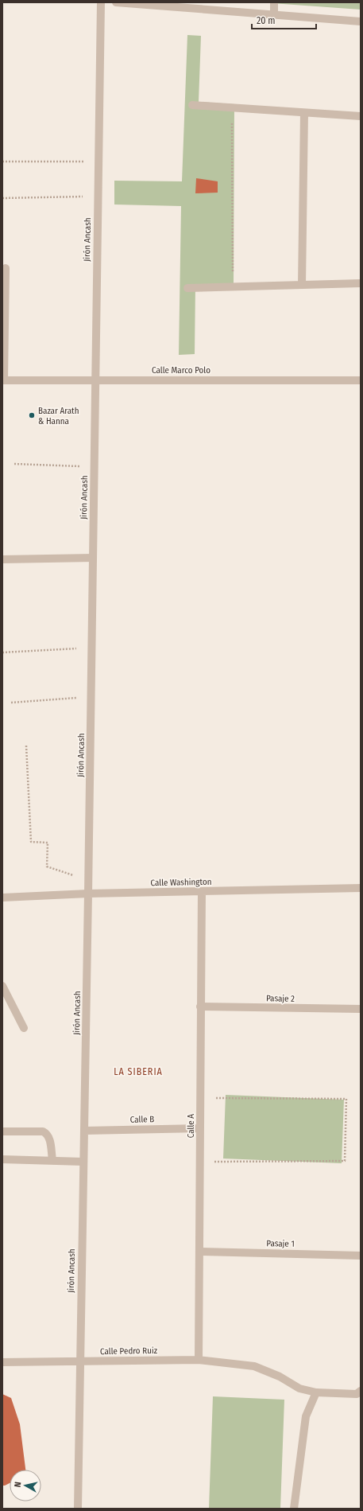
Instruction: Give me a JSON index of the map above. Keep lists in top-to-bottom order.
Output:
{
  "streets": {
    "street": [
      "Jirón Ancash",
      "Calle Marco Polo",
      "Calle Washington",
      "Pasaje 2",
      "Calle B",
      "Calle A",
      "Pasaje 1",
      "Calle Pedro Ruiz"
    ]
  },
  "crossings": [
    ["Jirón Ancash", "Calle Marco Polo"],
    ["Jirón Ancash", "Calle Washington"],
    ["Jirón Ancash", "Calle B"],
    ["Jirón Ancash", "Calle Pedro Ruiz"],
    ["Calle Washington", "Calle A"],
    ["Pasaje 2", "Calle A"],
    ["Calle B", "Calle A"],
    ["Calle A", "Pasaje 1"],
    ["Calle A", "Calle Pedro Ruiz"]
  ],
  "districts": ["LA SIBERIA"],
  "places": ["Bazar Arath & Hanna"],
  "scale_bar": "20 m",
  "north": "left"
}
